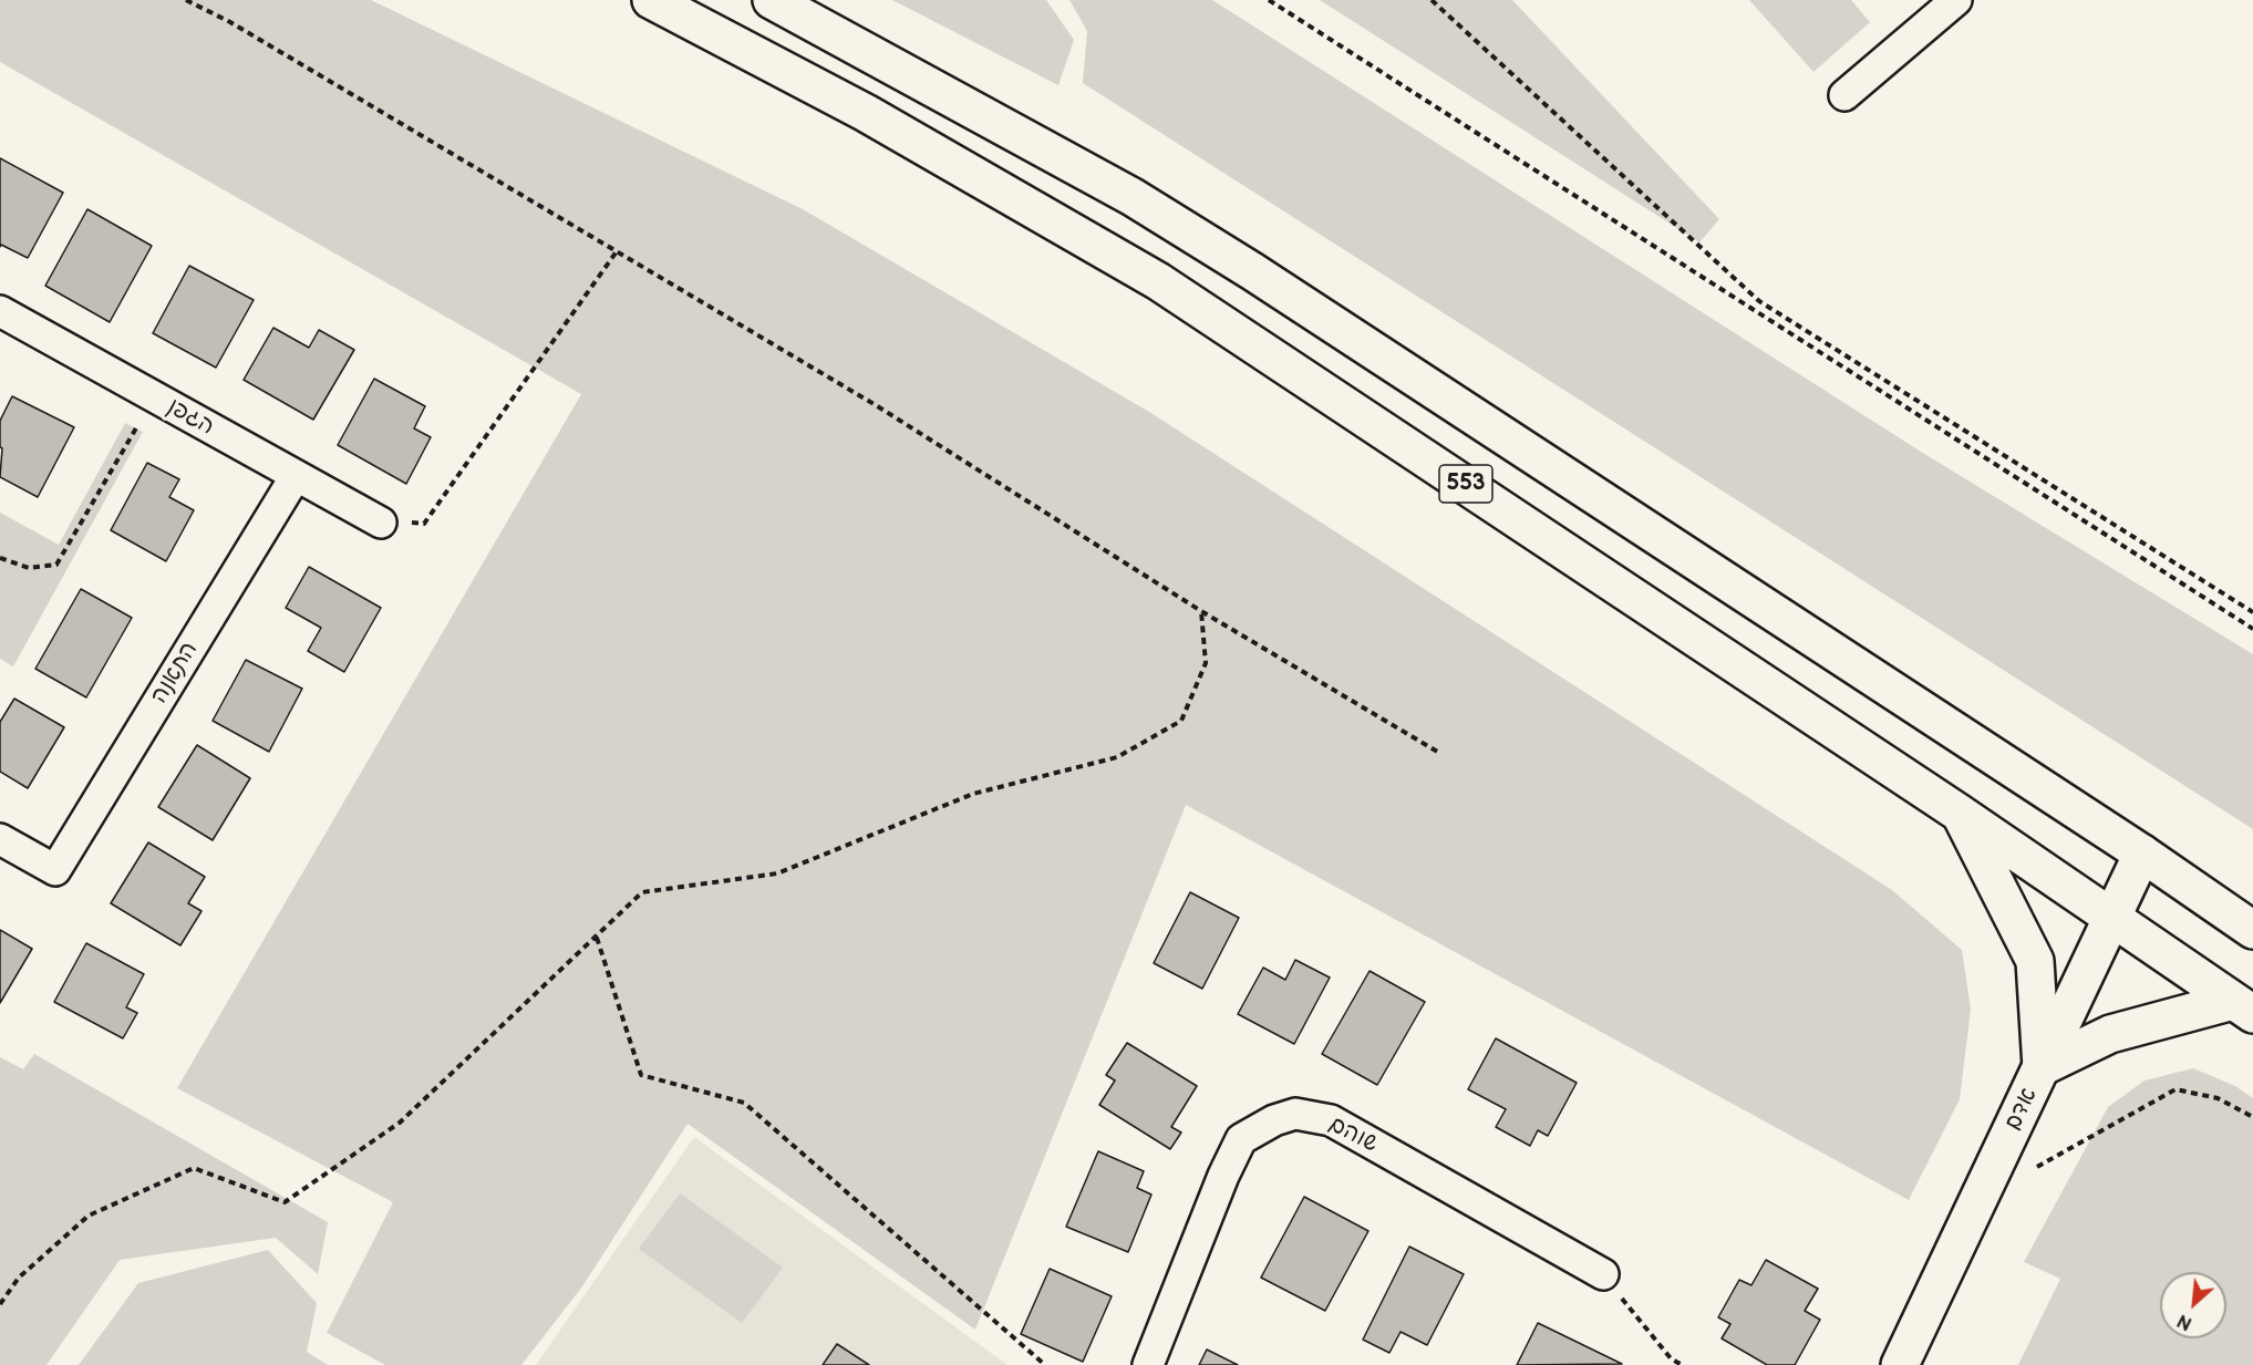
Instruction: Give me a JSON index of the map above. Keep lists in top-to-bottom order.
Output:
{
  "streets": {
    "main road": ["553", "אדם"],
    "street": ["הגפן", "התאנה", "שוהם"]
  },
  "crossings": [
    ["הגפן", "התאנה"],
    ["553", "אדם"]
  ],
  "north": "bottom left"
}
